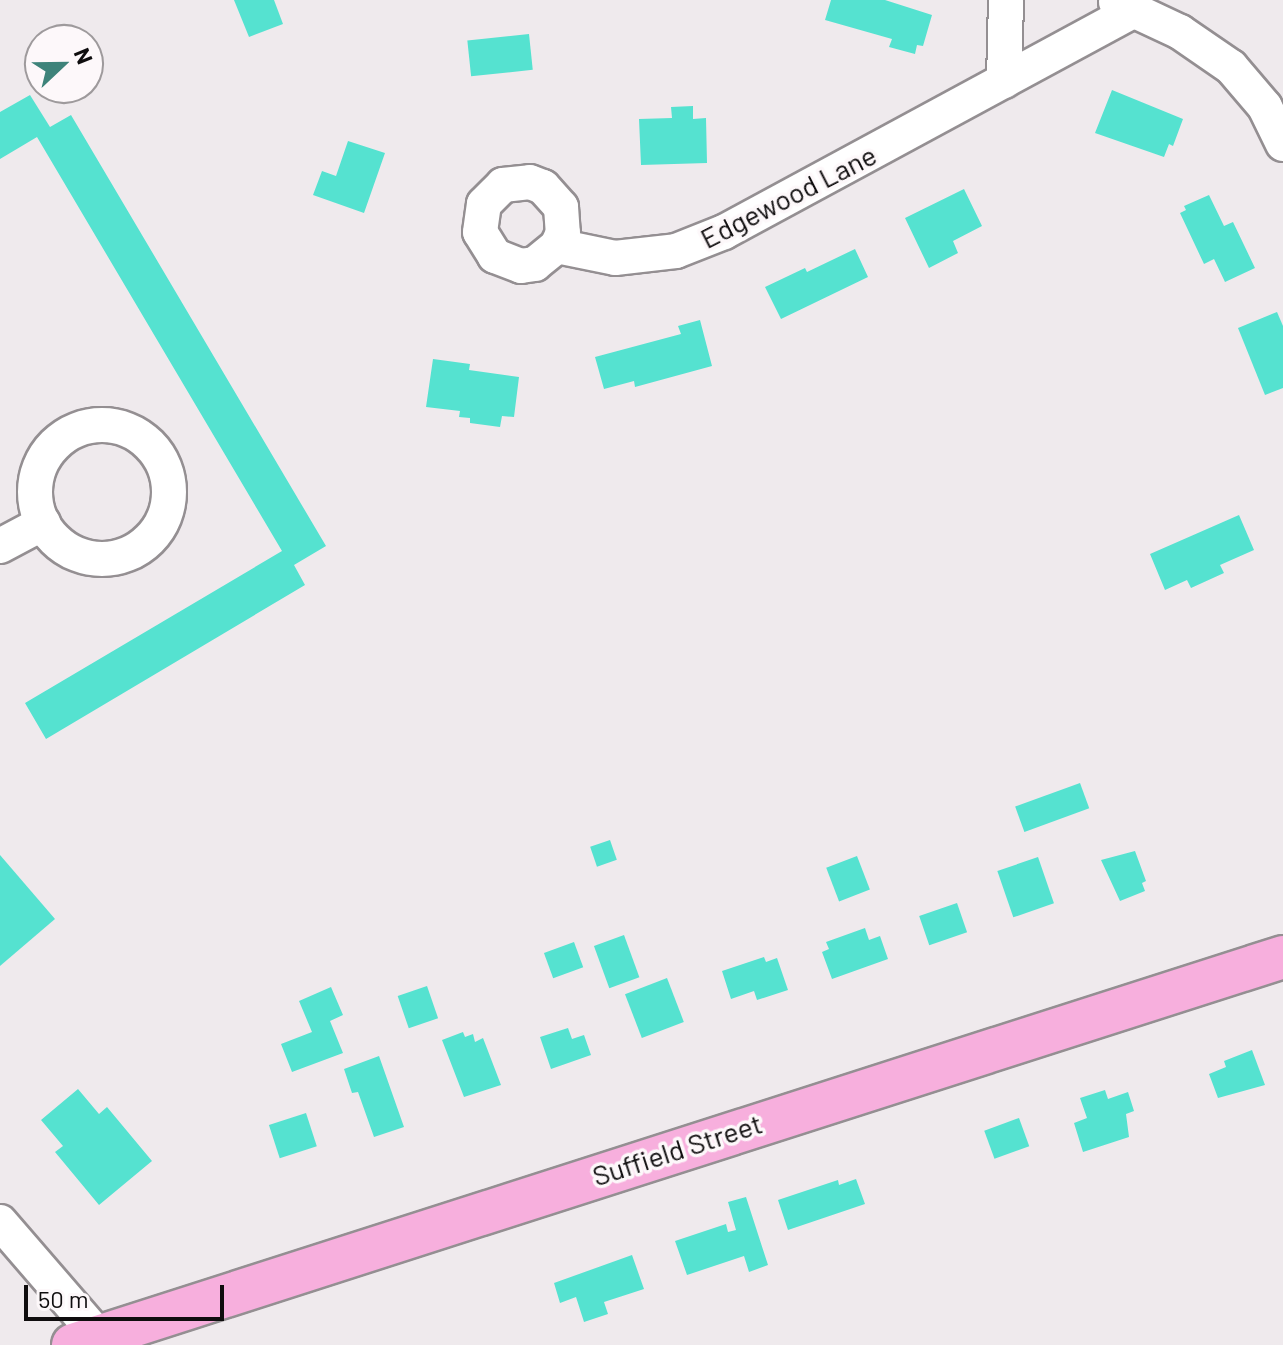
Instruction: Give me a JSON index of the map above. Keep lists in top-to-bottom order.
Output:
{
  "streets": {
    "main road": ["Suffield Street"],
    "street": ["Edgewood Lane"]
  },
  "scale_bar": "50 m",
  "north": "right"
}
